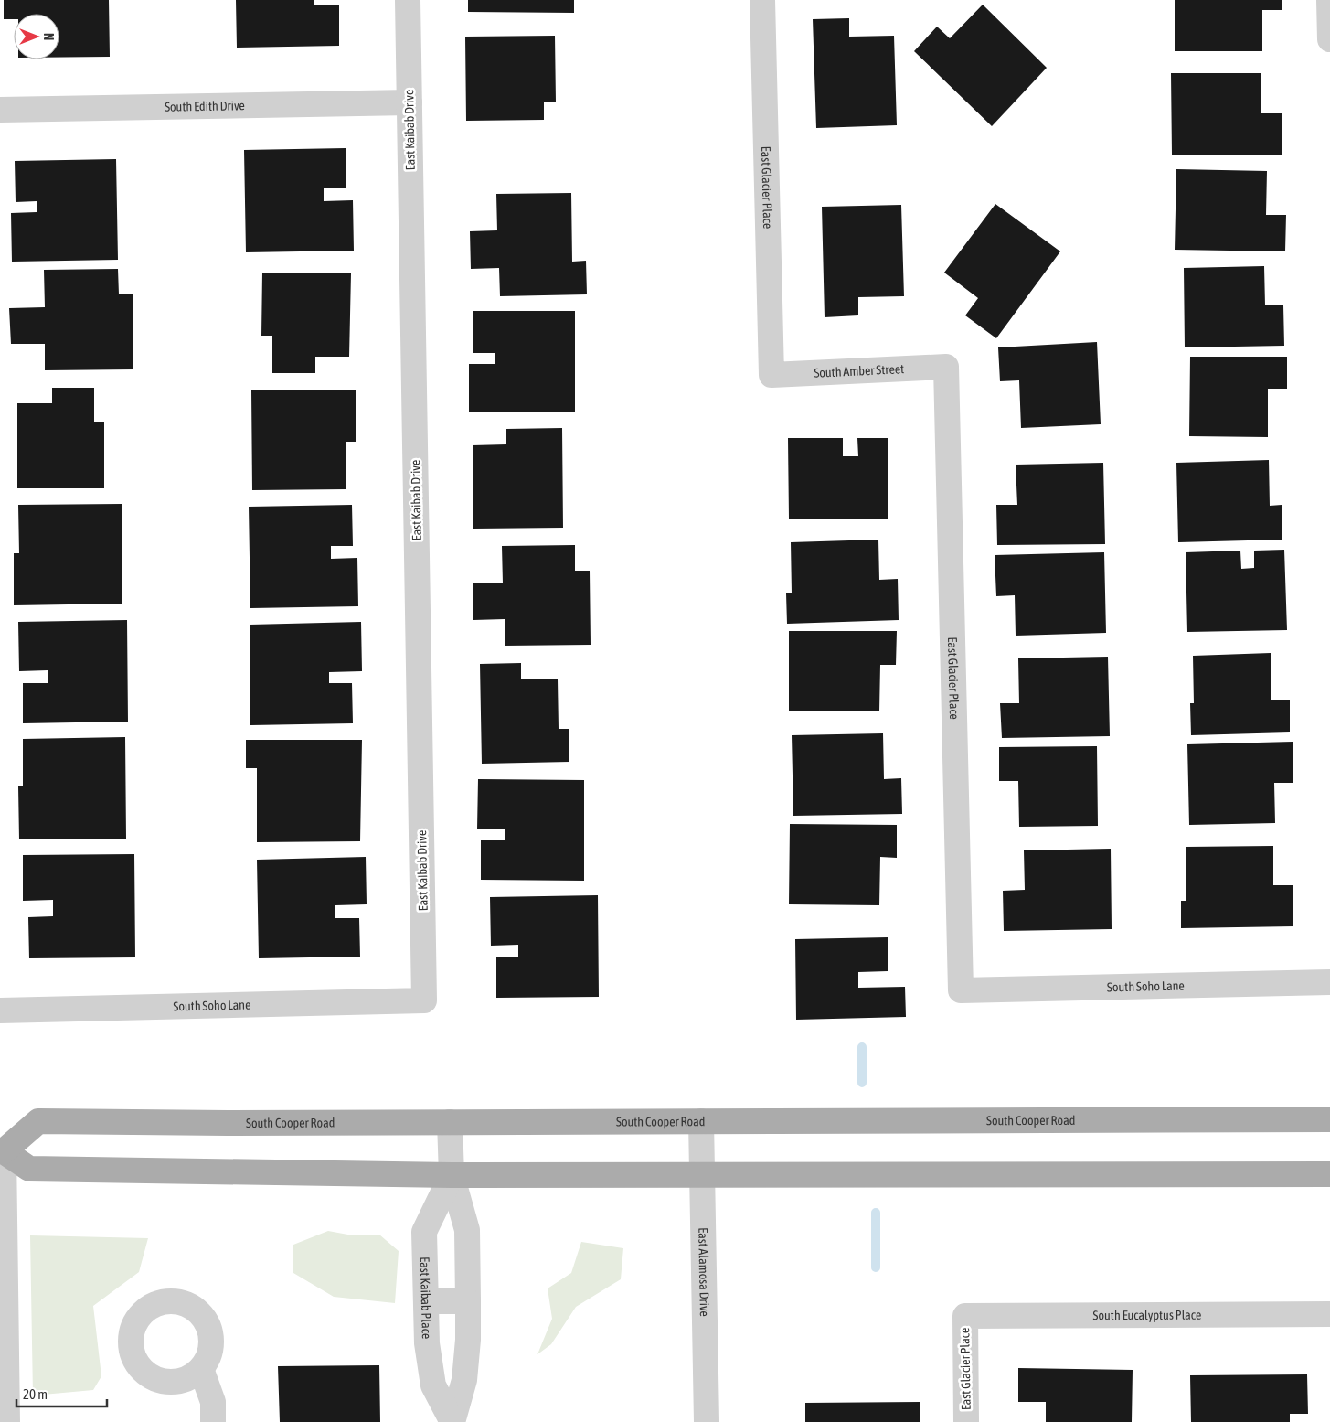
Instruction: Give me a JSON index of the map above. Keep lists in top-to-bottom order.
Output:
{
  "streets": {
    "main road": ["South Cooper Road"],
    "street": [
      "South Edith Drive",
      "East Kaibab Drive",
      "East Glacier Place",
      "South Amber Street",
      "South Soho Lane",
      "East Alamosa Drive",
      "East Kaibab Place",
      "South Eucalyptus Place"
    ]
  },
  "crossings": [
    ["South Edith Drive", "East Kaibab Drive"],
    ["East Kaibab Drive", "South Soho Lane"],
    ["East Glacier Place", "South Amber Street"],
    ["East Glacier Place", "South Soho Lane"],
    ["East Glacier Place", "South Eucalyptus Place"],
    ["South Cooper Road", "East Alamosa Drive"],
    ["South Cooper Road", "East Kaibab Place"]
  ],
  "scale_bar": "20 m",
  "north": "right"
}
